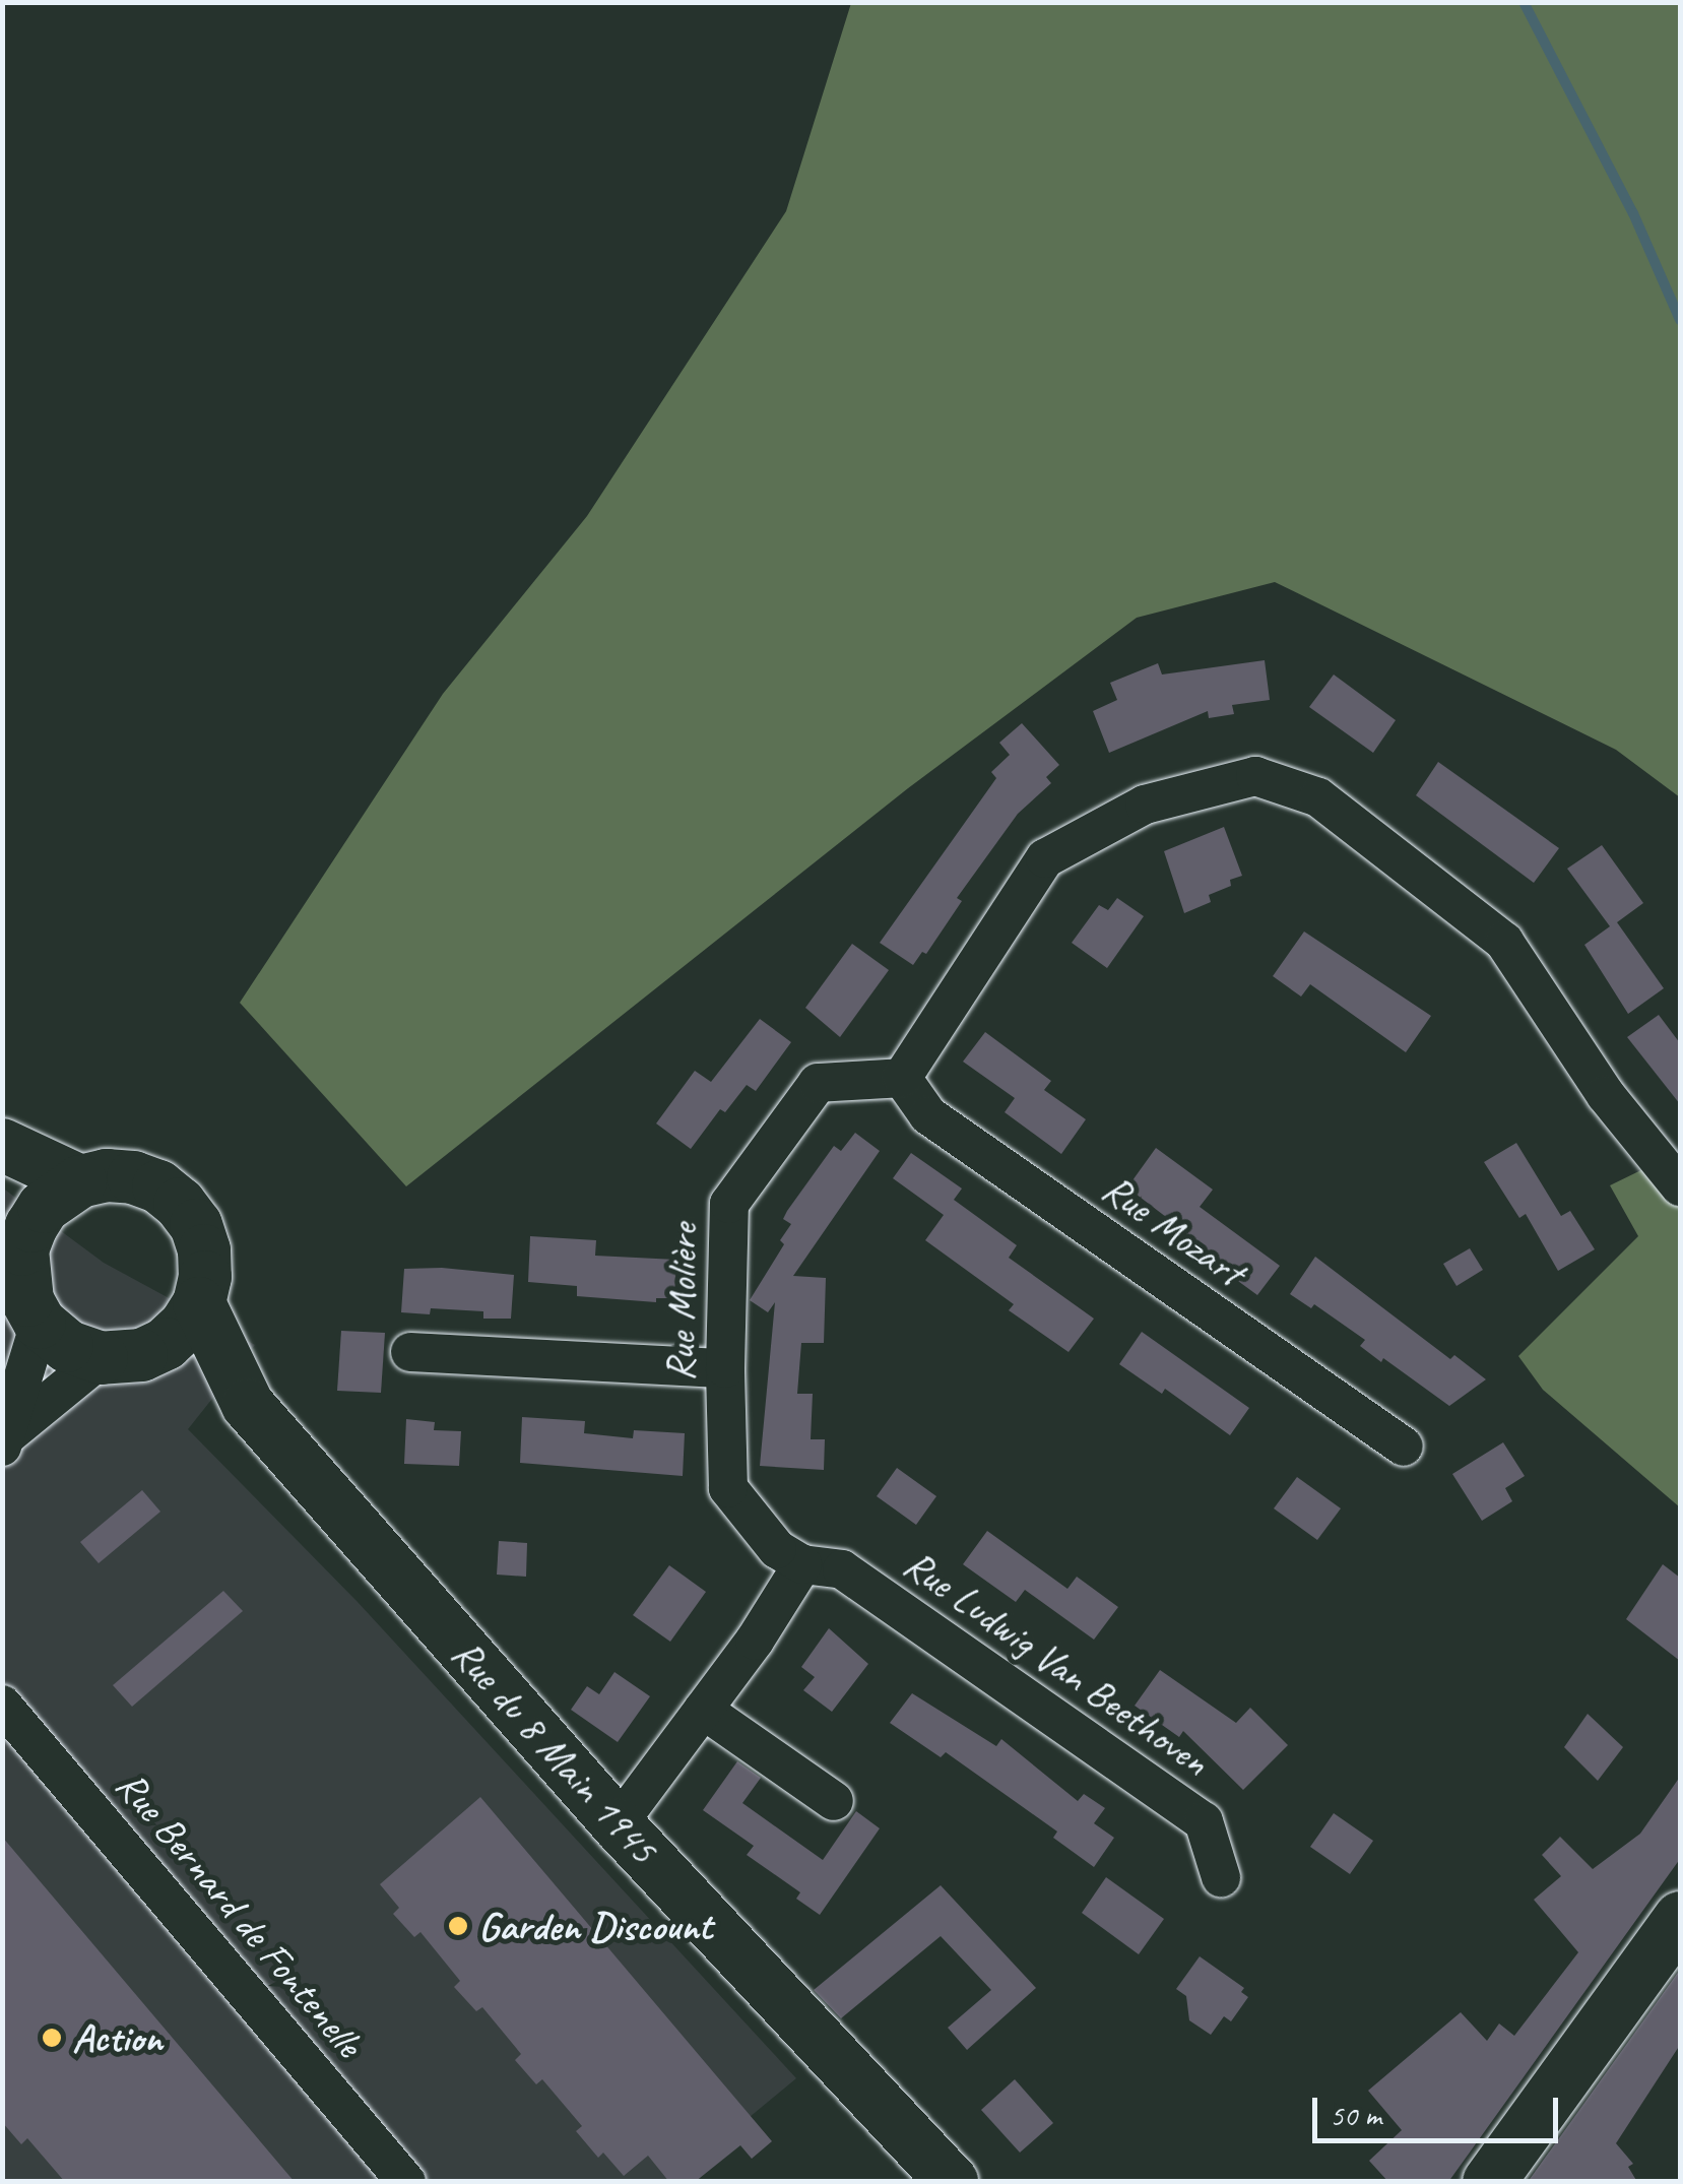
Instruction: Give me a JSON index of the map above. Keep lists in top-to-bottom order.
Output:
{
  "streets": {
    "main road": ["Rue du 8 Main 1945"],
    "street": [
      "Rue Mozart",
      "Rue Molière",
      "Rue Ludwig Van Beethoven",
      "Rue Bernard de Fontenelle"
    ]
  },
  "crossings": [
    ["Rue Mozart", "Rue Molière"],
    ["Rue Molière", "Rue Ludwig Van Beethoven"]
  ],
  "places": ["Garden Discount", "Action"],
  "scale_bar": "50 m"
}
